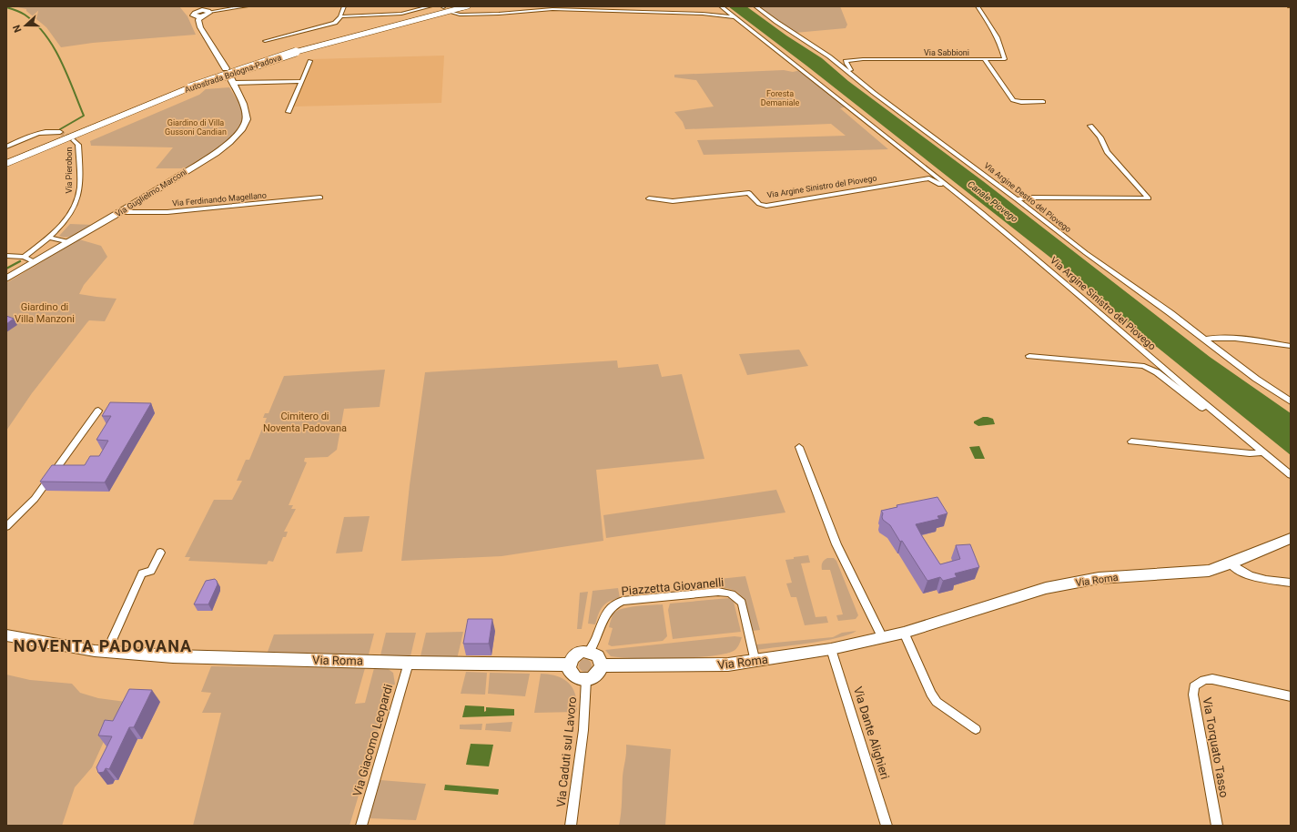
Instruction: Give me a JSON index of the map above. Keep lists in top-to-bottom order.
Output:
{
  "streets": {
    "highway": ["Autostrada Bologna-Padova"],
    "street": [
      "Via Sabbioni",
      "Via Pierobon",
      "Via Argine Sinistro del Piovego",
      "Via Guglielmo Marconi",
      "Via Argine Destro del Piovego",
      "Via Ferdinando Magellano",
      "Via Roma",
      "Piazzetta Giovanelli",
      "Via Dante Alighieri",
      "Via Giacomo Leopardi",
      "Via Torquato Tasso",
      "Via Caduti sul Lavoro"
    ]
  },
  "crossings": [
    ["Via Sabbioni", "Via Argine Destro del Piovego"],
    ["Via Guglielmo Marconi", "Via Ferdinando Magellano"],
    ["Via Roma", "Piazzetta Giovanelli"],
    ["Via Roma", "Via Dante Alighieri"],
    ["Via Roma", "Via Giacomo Leopardi"],
    ["Via Roma", "Via Caduti sul Lavoro"],
    ["Piazzetta Giovanelli", "Via Caduti sul Lavoro"]
  ],
  "districts": ["NOVENTA PADOVANA"],
  "water": ["Canale Piovego"],
  "parks": [
    "Foresta Demaniale",
    "Giardino di Villa Gussoni Candian",
    "Giardino di Villa Manzoni",
    "Cimitero di Noventa Padovana"
  ],
  "north": "left"
}
